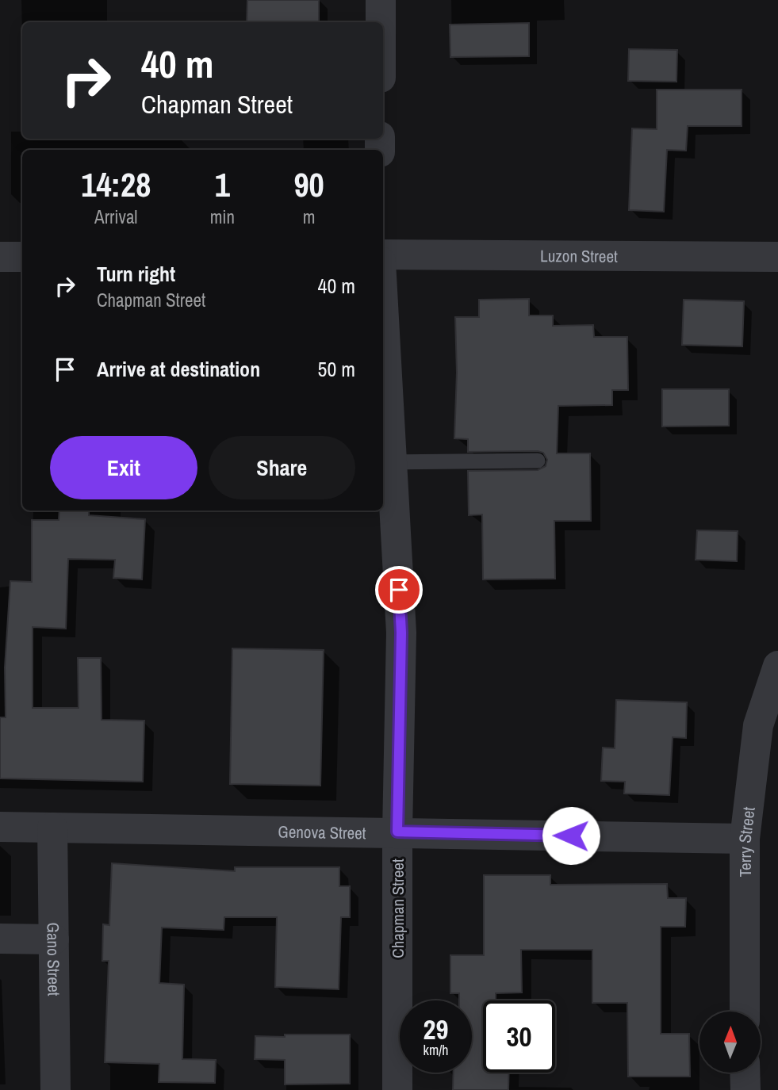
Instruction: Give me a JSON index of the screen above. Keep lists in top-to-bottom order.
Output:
{
  "streets": {
    "street": [
      "Luzon Street",
      "Genova Street",
      "Terry Street",
      "Chapman Street",
      "Gano Street"
    ]
  },
  "crossings": [
    ["Genova Street", "Terry Street"],
    ["Genova Street", "Chapman Street"],
    ["Genova Street", "Gano Street"]
  ],
  "north": "top",
  "page": {
    "turn": ["40 m", "Chapman Street"],
    "eta": [
      "14:28",
      "Arrival",
      "1",
      "min",
      "90",
      "m"
    ],
    "list": [
      {
        "name": "Turn right",
        "note": "Chapman Street",
        "value": "40 m"
      },
      {
        "name": "Arrive at destination",
        "value": "50 m"
      }
    ],
    "buttons": ["Exit", "Share"],
    "speed": "29 km/h",
    "limit": "30"
  }
}
